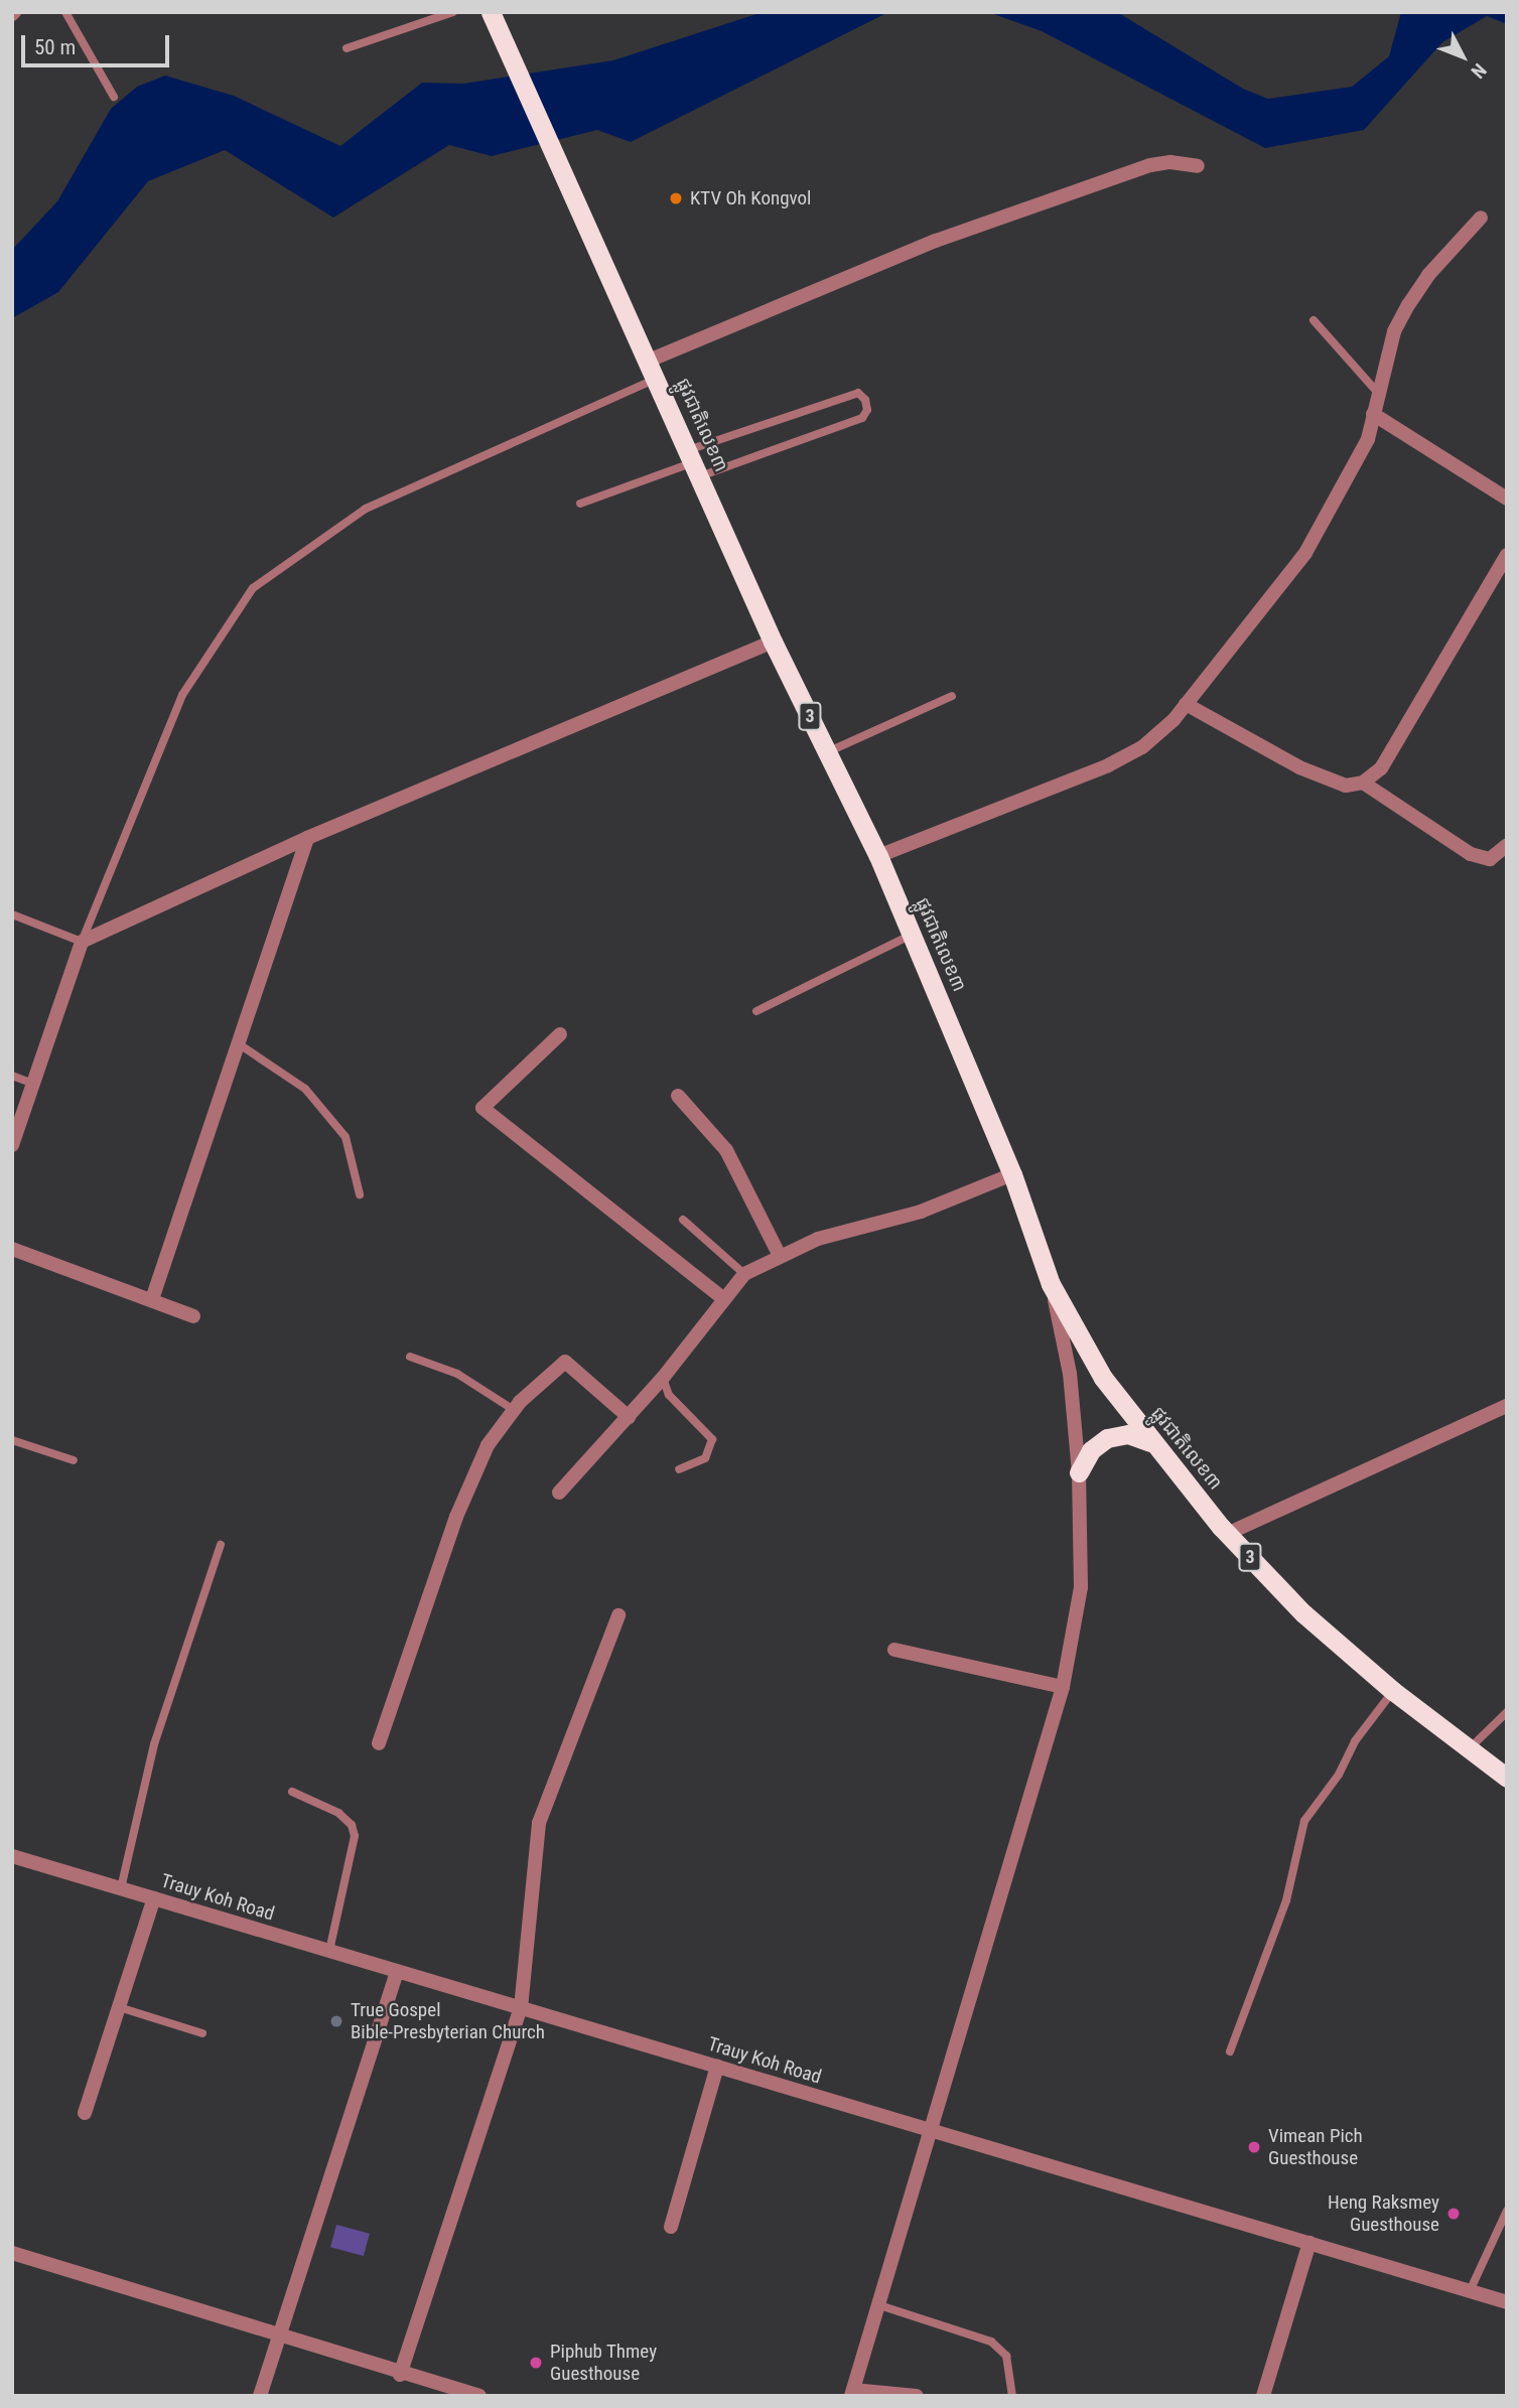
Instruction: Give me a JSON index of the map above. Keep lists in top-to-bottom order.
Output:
{
  "streets": {
    "highway": ["ផ្លូវជាតិលេខ៣", "3"],
    "street": ["Trauy Koh Road"]
  },
  "places": [
    "KTV Oh Kongvol",
    "True Gospel Bible-Presbyterian Church",
    "Vimean Pich Guesthouse",
    "Heng Raksmey Guesthouse",
    "Piphub Thmey Guesthouse"
  ],
  "scale_bar": "50 m",
  "north": "bottom right"
}
